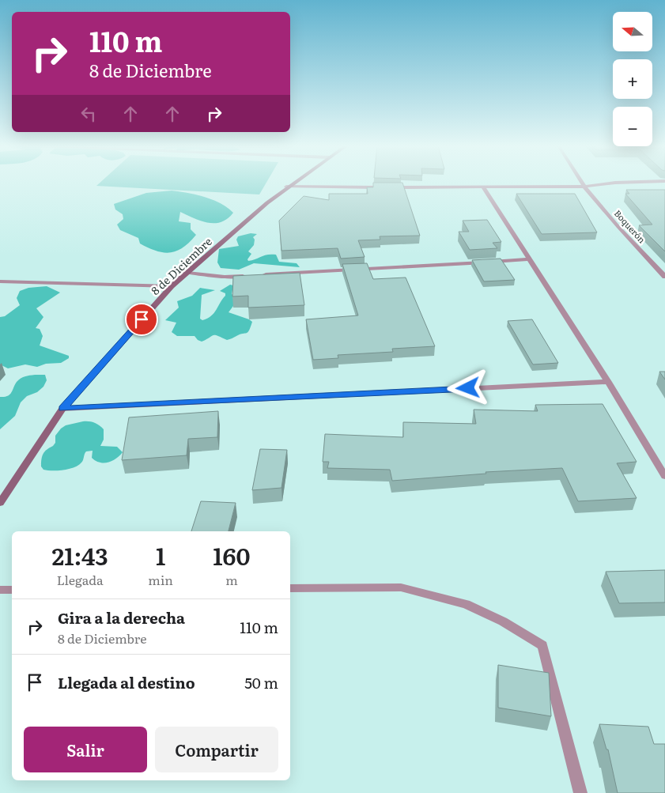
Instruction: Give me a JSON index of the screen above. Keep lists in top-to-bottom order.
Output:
{
  "streets": {
    "street": ["Boquerón", "8 de Diciembre"]
  },
  "north": "left",
  "page": {
    "map_buttons": ["+", "−"],
    "turn": ["110 m", "8 de Diciembre"],
    "eta": [
      "21:43",
      "Llegada",
      "1",
      "min",
      "160",
      "m"
    ],
    "list": [
      {
        "name": "Gira a la derecha",
        "note": "8 de Diciembre",
        "value": "110 m"
      },
      {
        "name": "Llegada al destino",
        "value": "50 m"
      }
    ],
    "buttons": ["Salir", "Compartir"]
  }
}
